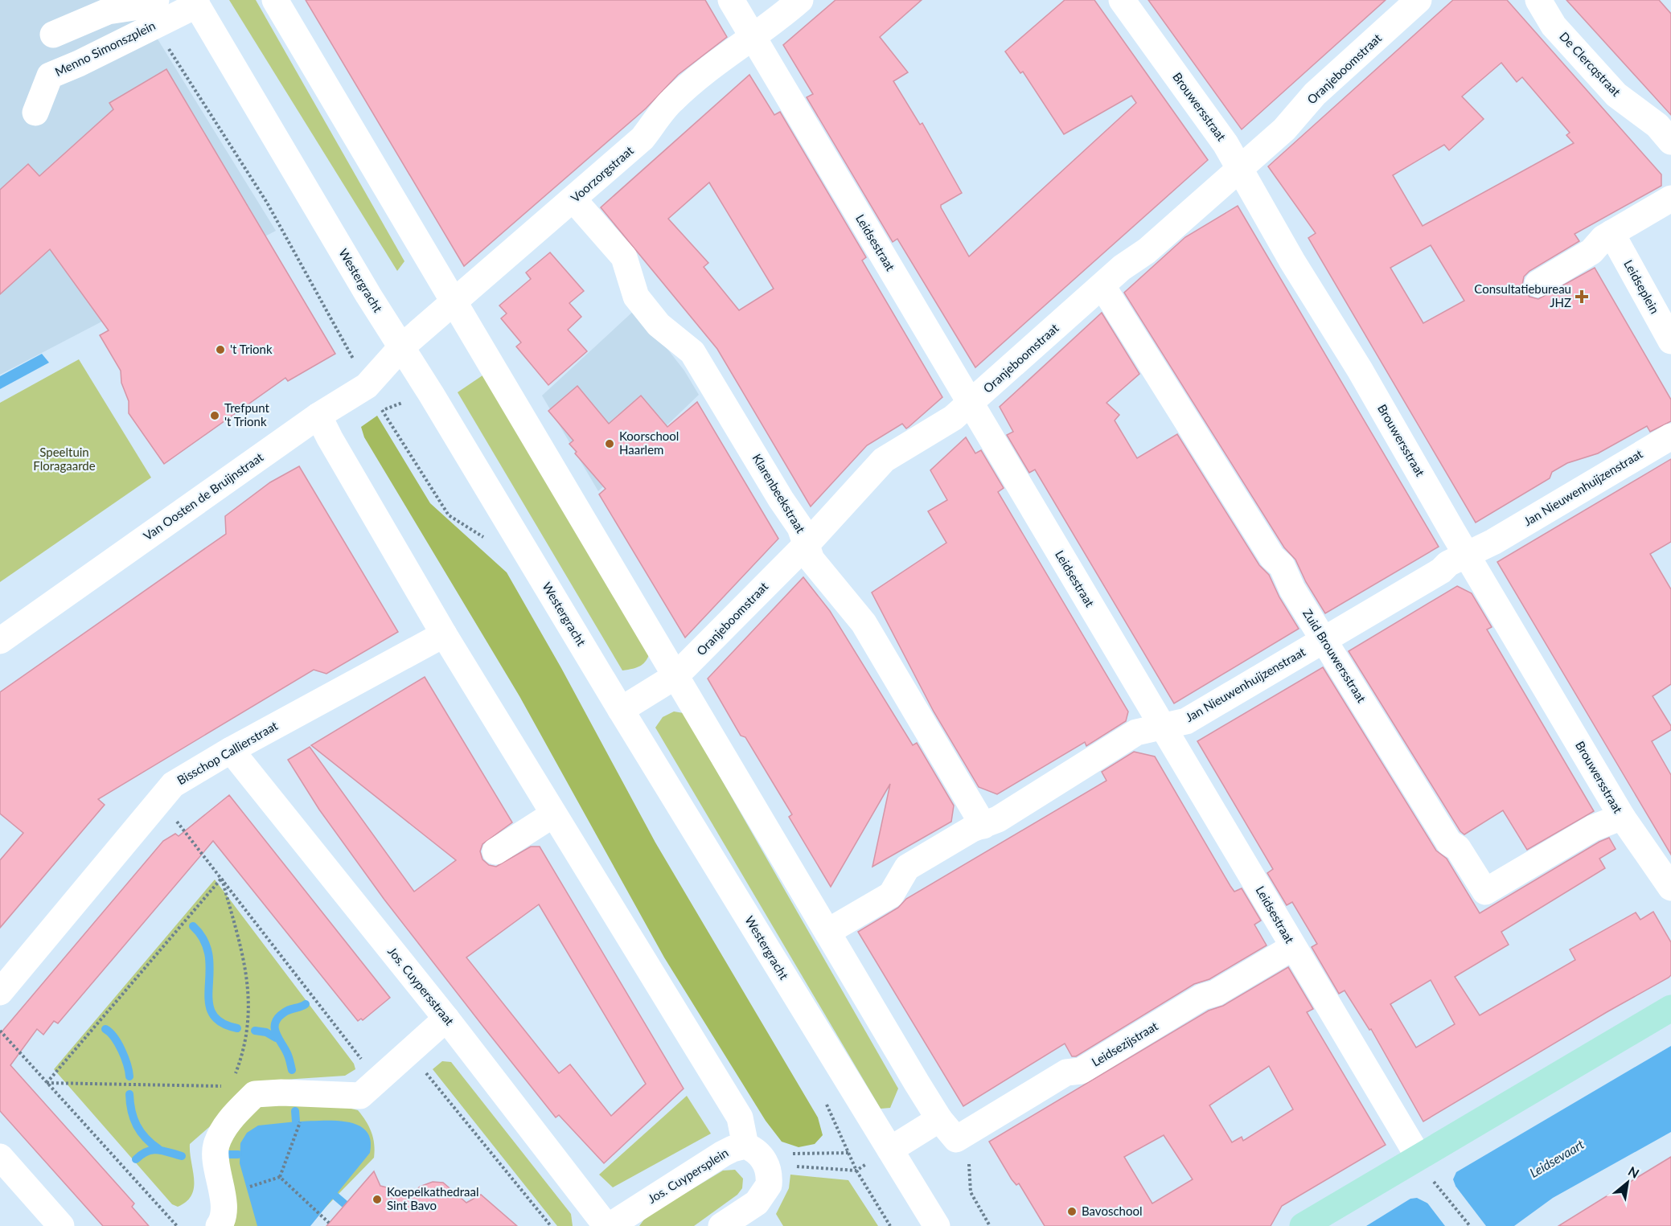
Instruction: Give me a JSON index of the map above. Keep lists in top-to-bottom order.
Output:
{
  "streets": {
    "street": [
      "Menno Simonszplein",
      "De Clercqstraat",
      "Oranjeboomstraat",
      "Brouwersstraat",
      "Voorzorgstraat",
      "Leidsestraat",
      "Westergracht",
      "Leidseplein",
      "Jan Nieuwenhuijzenstraat",
      "Klarenbeekstraat",
      "Van Oosten de Bruijnstraat",
      "Zuid Brouwersstraat",
      "Bisschop Callierstraat",
      "Jos. Cuypersstraat",
      "Leidsezijstraat",
      "Jos. Cuypersplein"
    ]
  },
  "crossings": [
    ["Menno Simonszplein", "Westergracht"],
    ["Oranjeboomstraat", "Brouwersstraat"],
    ["Oranjeboomstraat", "Leidsestraat"],
    ["Oranjeboomstraat", "Westergracht"],
    ["Oranjeboomstraat", "Klarenbeekstraat"],
    ["Oranjeboomstraat", "Zuid Brouwersstraat"],
    ["Brouwersstraat", "Jan Nieuwenhuijzenstraat"],
    ["Brouwersstraat", "Zuid Brouwersstraat"],
    ["Voorzorgstraat", "Leidsestraat"],
    ["Voorzorgstraat", "Westergracht"],
    ["Voorzorgstraat", "Klarenbeekstraat"],
    ["Voorzorgstraat", "Van Oosten de Bruijnstraat"],
    ["Leidsestraat", "Jan Nieuwenhuijzenstraat"],
    ["Leidsestraat", "Leidsezijstraat"],
    ["Westergracht", "Van Oosten de Bruijnstraat"],
    ["Jan Nieuwenhuijzenstraat", "Klarenbeekstraat"],
    ["Jan Nieuwenhuijzenstraat", "Zuid Brouwersstraat"],
    ["Bisschop Callierstraat", "Jos. Cuypersstraat"],
    ["Jos. Cuypersstraat", "Jos. Cuypersplein"]
  ],
  "water": ["Leidsevaart"],
  "parks": ["Speeltuin Floragaarde"],
  "places": {
    "health": ["Consultatiebureau JHZ"],
    "other": [
      "'t Trionk",
      "Trefpunt 't Trionk",
      "Koorschool Haarlem",
      "Koepelkathedraal Sint Bavo",
      "Bavoschool"
    ]
  },
  "north": "top right"
}
